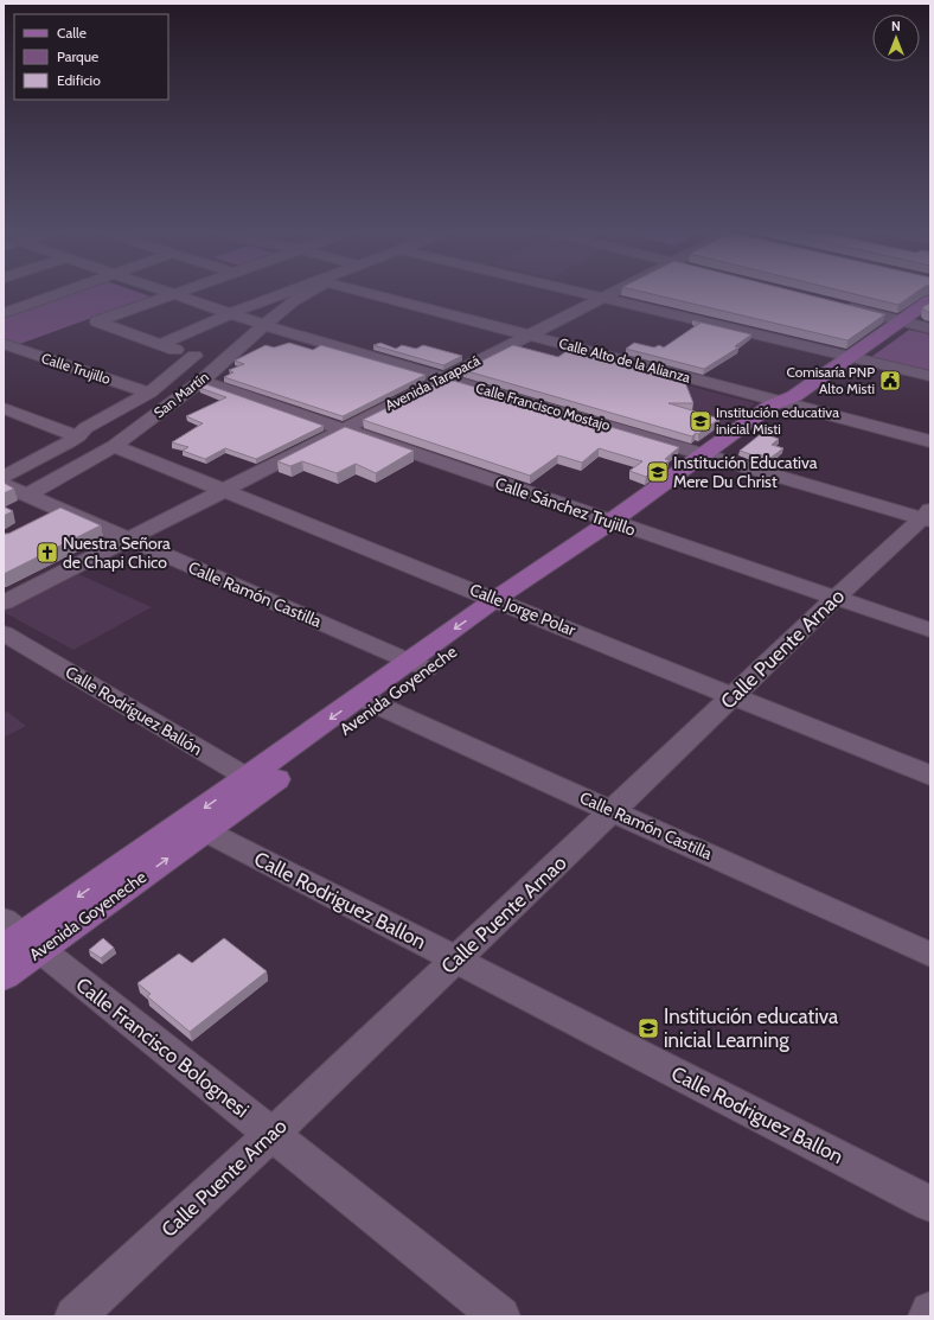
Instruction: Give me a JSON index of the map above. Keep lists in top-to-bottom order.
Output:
{
  "streets": {
    "main road": ["Avenida Goyeneche"],
    "street": [
      "Calle Alto de la Alianza",
      "Calle Trujillo",
      "Avenida Tarapacá",
      "San Martín",
      "Calle Francisco Mostajo",
      "Calle Sánchez Trujillo",
      "Calle Ramón Castilla",
      "Calle Jorge Polar",
      "Calle Puente Arnao",
      "Calle Rodríguez Ballón",
      "Calle Rodriguez Ballon",
      "Calle Francisco Bolognesi"
    ]
  },
  "crossings": [
    ["Calle Alto de la Alianza", "Avenida Tarapacá"],
    ["Calle Alto de la Alianza", "Avenida Goyeneche"],
    ["Avenida Tarapacá", "Calle Francisco Mostajo"],
    ["Avenida Tarapacá", "Calle Sánchez Trujillo"],
    ["Avenida Tarapacá", "Calle Ramón Castilla"],
    ["Avenida Tarapacá", "Calle Jorge Polar"],
    ["San Martín", "Calle Francisco Mostajo"],
    ["San Martín", "Calle Sánchez Trujillo"],
    ["San Martín", "Calle Ramón Castilla"],
    ["San Martín", "Calle Jorge Polar"],
    ["Calle Francisco Mostajo", "Calle Puente Arnao"],
    ["Calle Francisco Mostajo", "Avenida Goyeneche"],
    ["Calle Sánchez Trujillo", "Calle Puente Arnao"],
    ["Calle Sánchez Trujillo", "Avenida Goyeneche"],
    ["Calle Ramón Castilla", "Calle Puente Arnao"],
    ["Calle Ramón Castilla", "Avenida Goyeneche"],
    ["Calle Jorge Polar", "Calle Puente Arnao"],
    ["Calle Jorge Polar", "Avenida Goyeneche"],
    ["Calle Puente Arnao", "Calle Rodriguez Ballon"],
    ["Calle Puente Arnao", "Calle Francisco Bolognesi"],
    ["Avenida Goyeneche", "Calle Rodríguez Ballón"],
    ["Avenida Goyeneche", "Calle Rodriguez Ballon"],
    ["Avenida Goyeneche", "Calle Francisco Bolognesi"]
  ],
  "places": {
    "public building": ["Comisaría PNP Alto Misti"],
    "school or university": ["Institución educativa inicial Misti", "Institución Educativa Mere Du Christ", "Institución educativa inicial Learning"],
    "church": ["Nuestra Señora de Chapi Chico"]
  },
  "legend": ["Calle", "Parque", "Edificio"],
  "north": "top"
}
